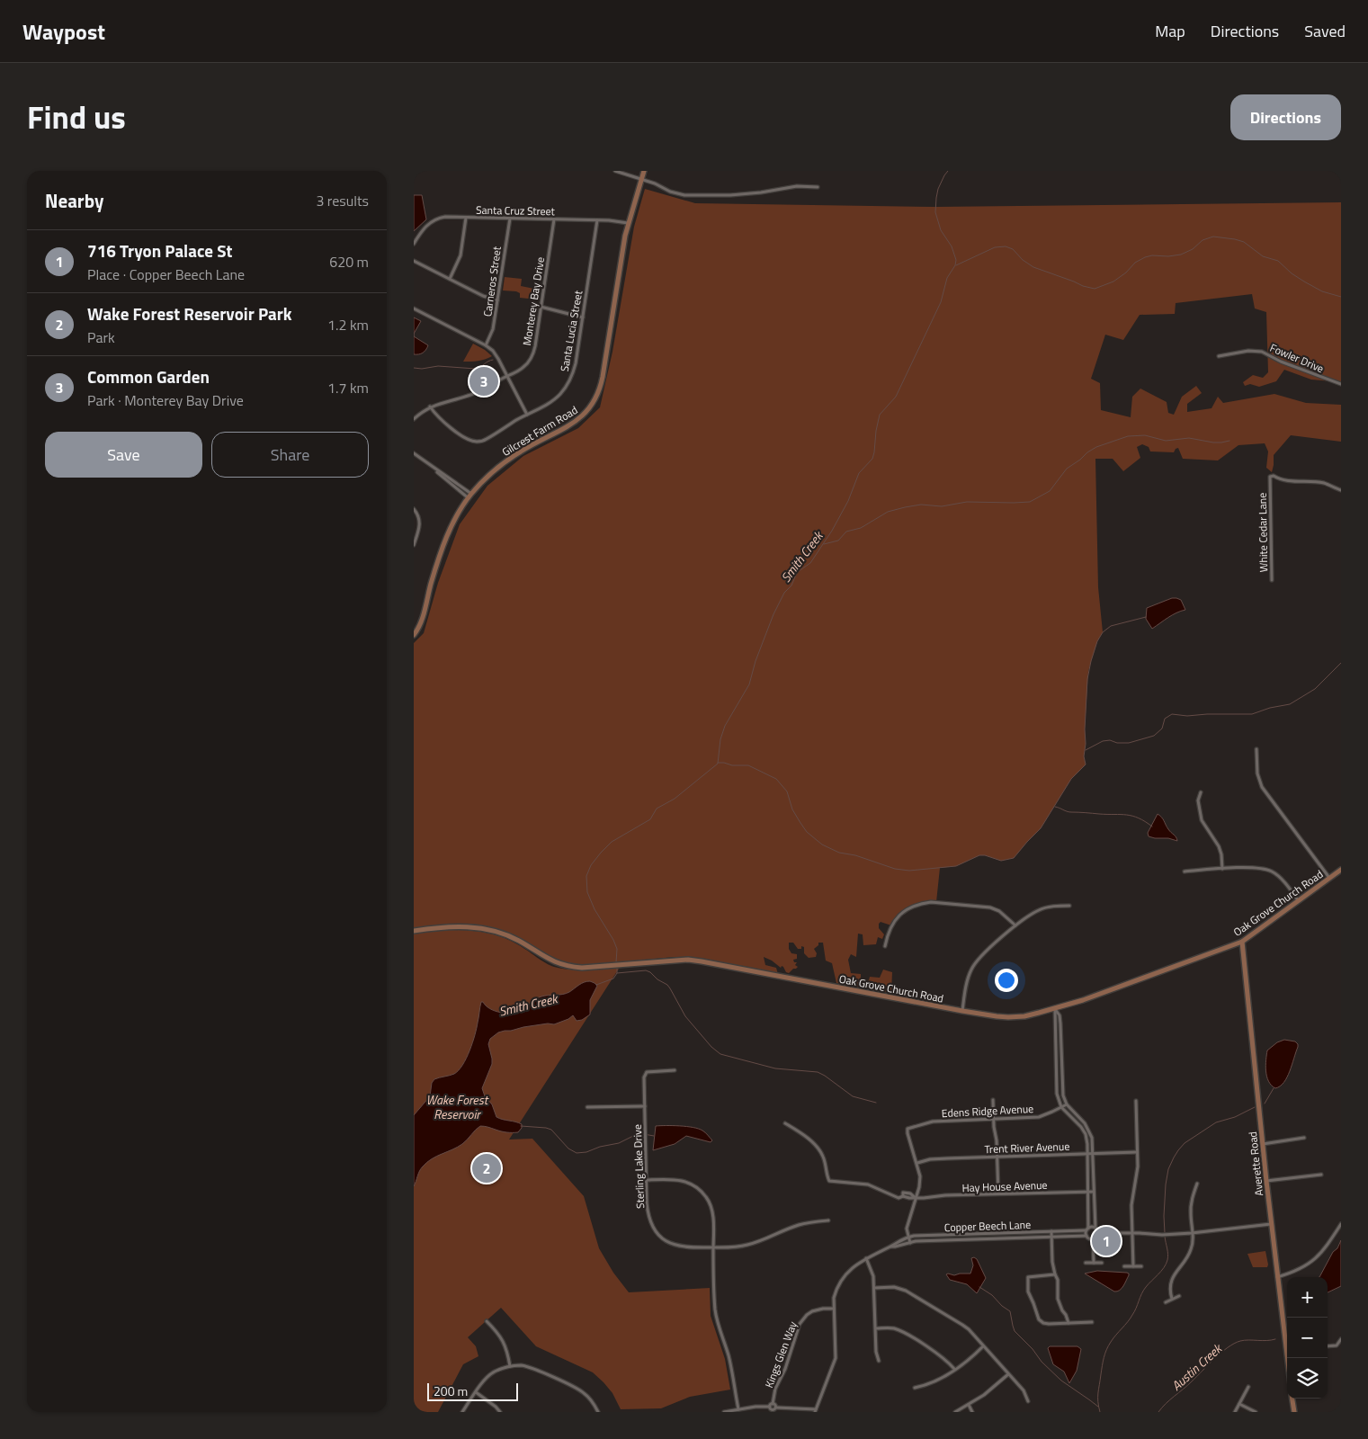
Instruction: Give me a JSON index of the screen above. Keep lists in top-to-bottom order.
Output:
{
  "streets": {
    "main road": ["Gilcrest Farm Road", "Oak Grove Church Road", "Averette Road"],
    "street": [
      "Santa Cruz Street",
      "Carneros Street",
      "Monterey Bay Drive",
      "Santa Lucia Street",
      "Fowler Drive",
      "White Cedar Lane",
      "Edens Ridge Avenue",
      "Trent River Avenue",
      "Sterling Lake Drive",
      "Hay House Avenue",
      "Copper Beech Lane",
      "Kings Glen Way"
    ]
  },
  "crossings": [
    ["Santa Cruz Street", "Carneros Street"],
    ["Santa Cruz Street", "Monterey Bay Drive"],
    ["Santa Cruz Street", "Santa Lucia Street"],
    ["Santa Cruz Street", "Gilcrest Farm Road"],
    ["Monterey Bay Drive", "Santa Lucia Street"],
    ["Oak Grove Church Road", "Averette Road"],
    ["Edens Ridge Avenue", "Trent River Avenue"],
    ["Copper Beech Lane", "Kings Glen Way"]
  ],
  "water": ["Smith Creek", "Wake Forest Reservoir", "Austin Creek"],
  "scale_bar": "200 m",
  "page": {
    "header": "Waypost",
    "nav": ["Map", "Directions", "Saved"],
    "title": "Find us",
    "buttons": [
      "Directions",
      ["Save", "Share"]
    ],
    "heading": ["Nearby", "3 results"],
    "list": [
      {
        "mark": "1",
        "name": "716 Tryon Palace St",
        "note": "Place · Copper Beech Lane",
        "value": "620 m"
      },
      {
        "mark": "2",
        "name": "Wake Forest Reservoir Park",
        "note": "Park",
        "value": "1.2 km"
      },
      {
        "mark": "3",
        "name": "Common Garden",
        "note": "Park · Monterey Bay Drive",
        "value": "1.7 km"
      }
    ],
    "pins": ["3", "2", "1"],
    "map_buttons": ["+", "−"],
    "scale": "200 m"
  }
}
